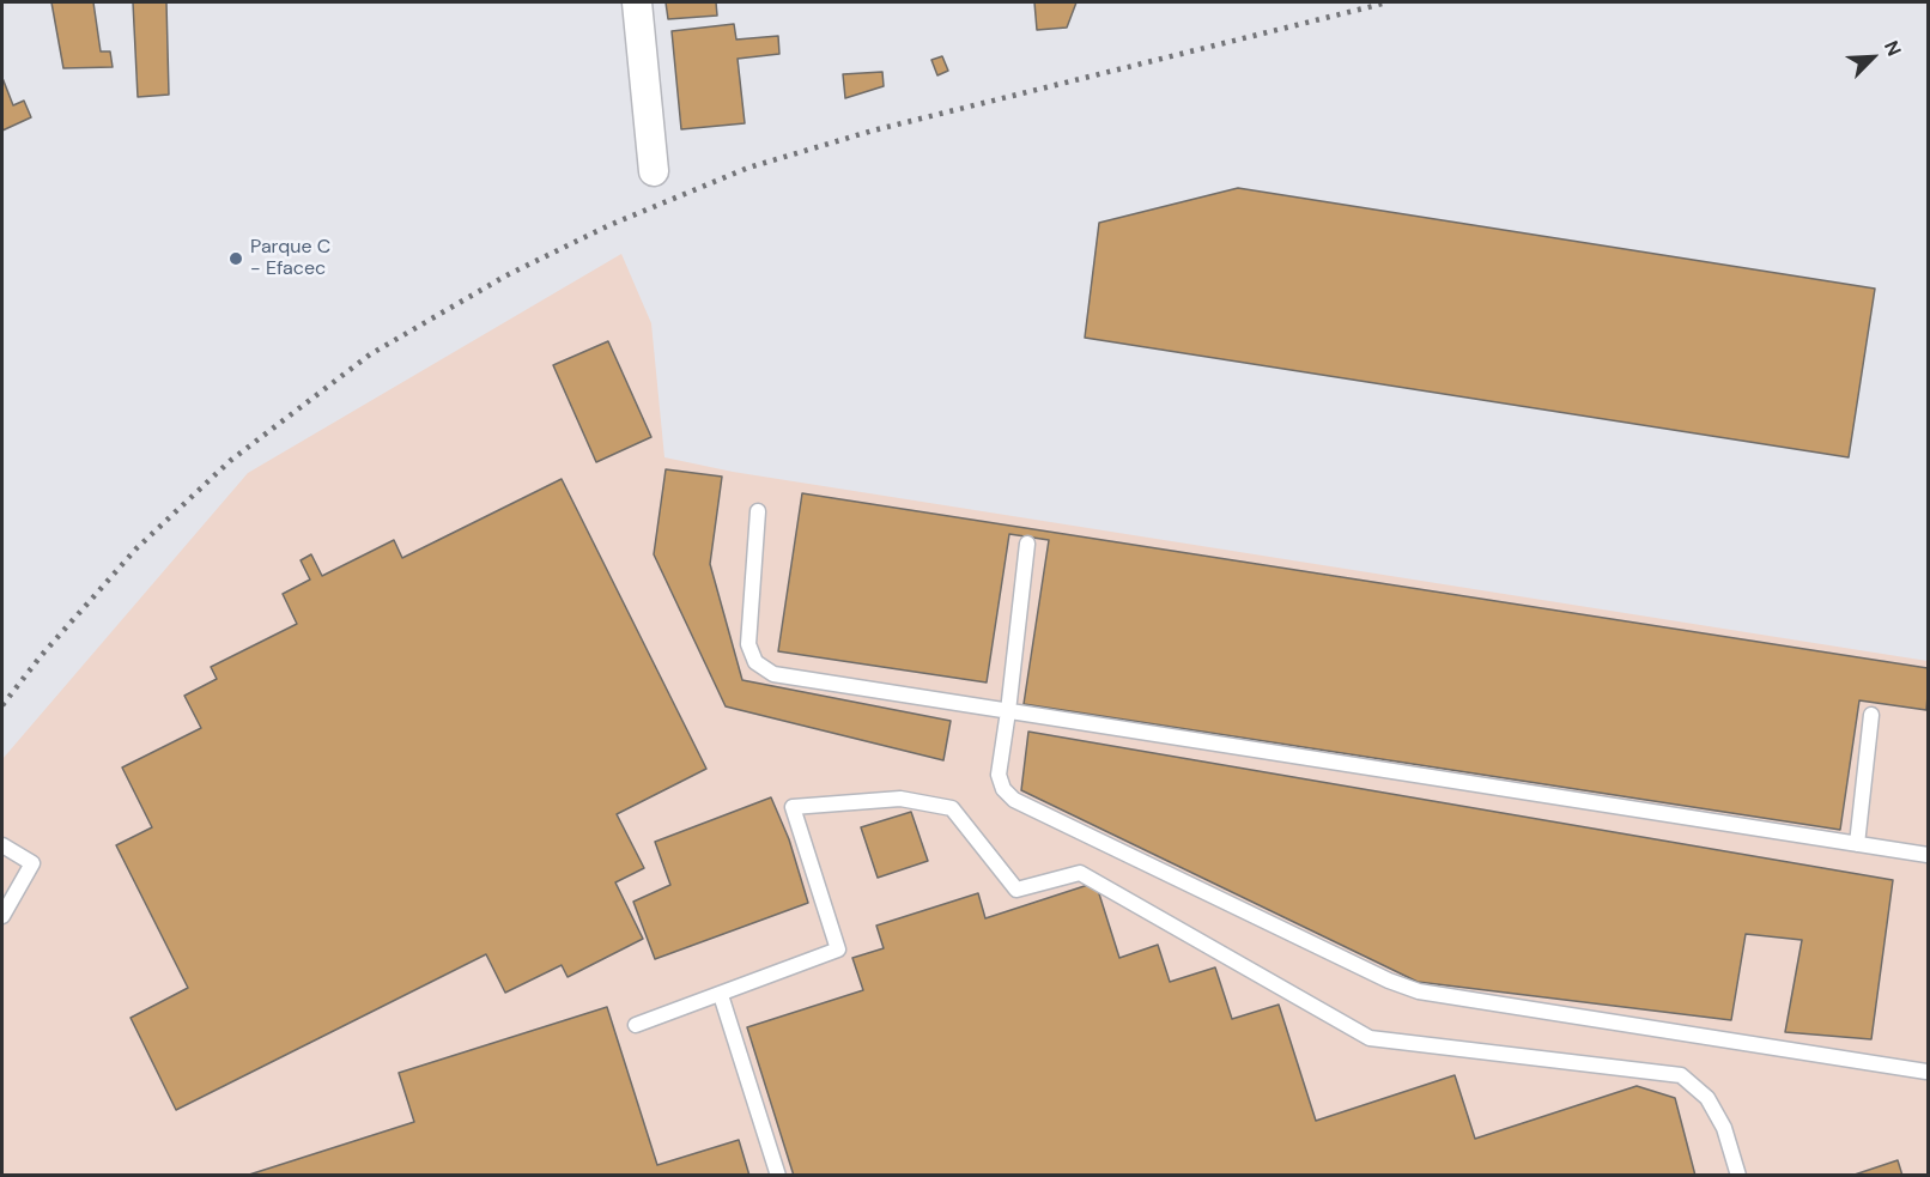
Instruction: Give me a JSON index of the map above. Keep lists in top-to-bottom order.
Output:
{
  "places": ["Parque C - Efacec"],
  "north": "top right"
}
